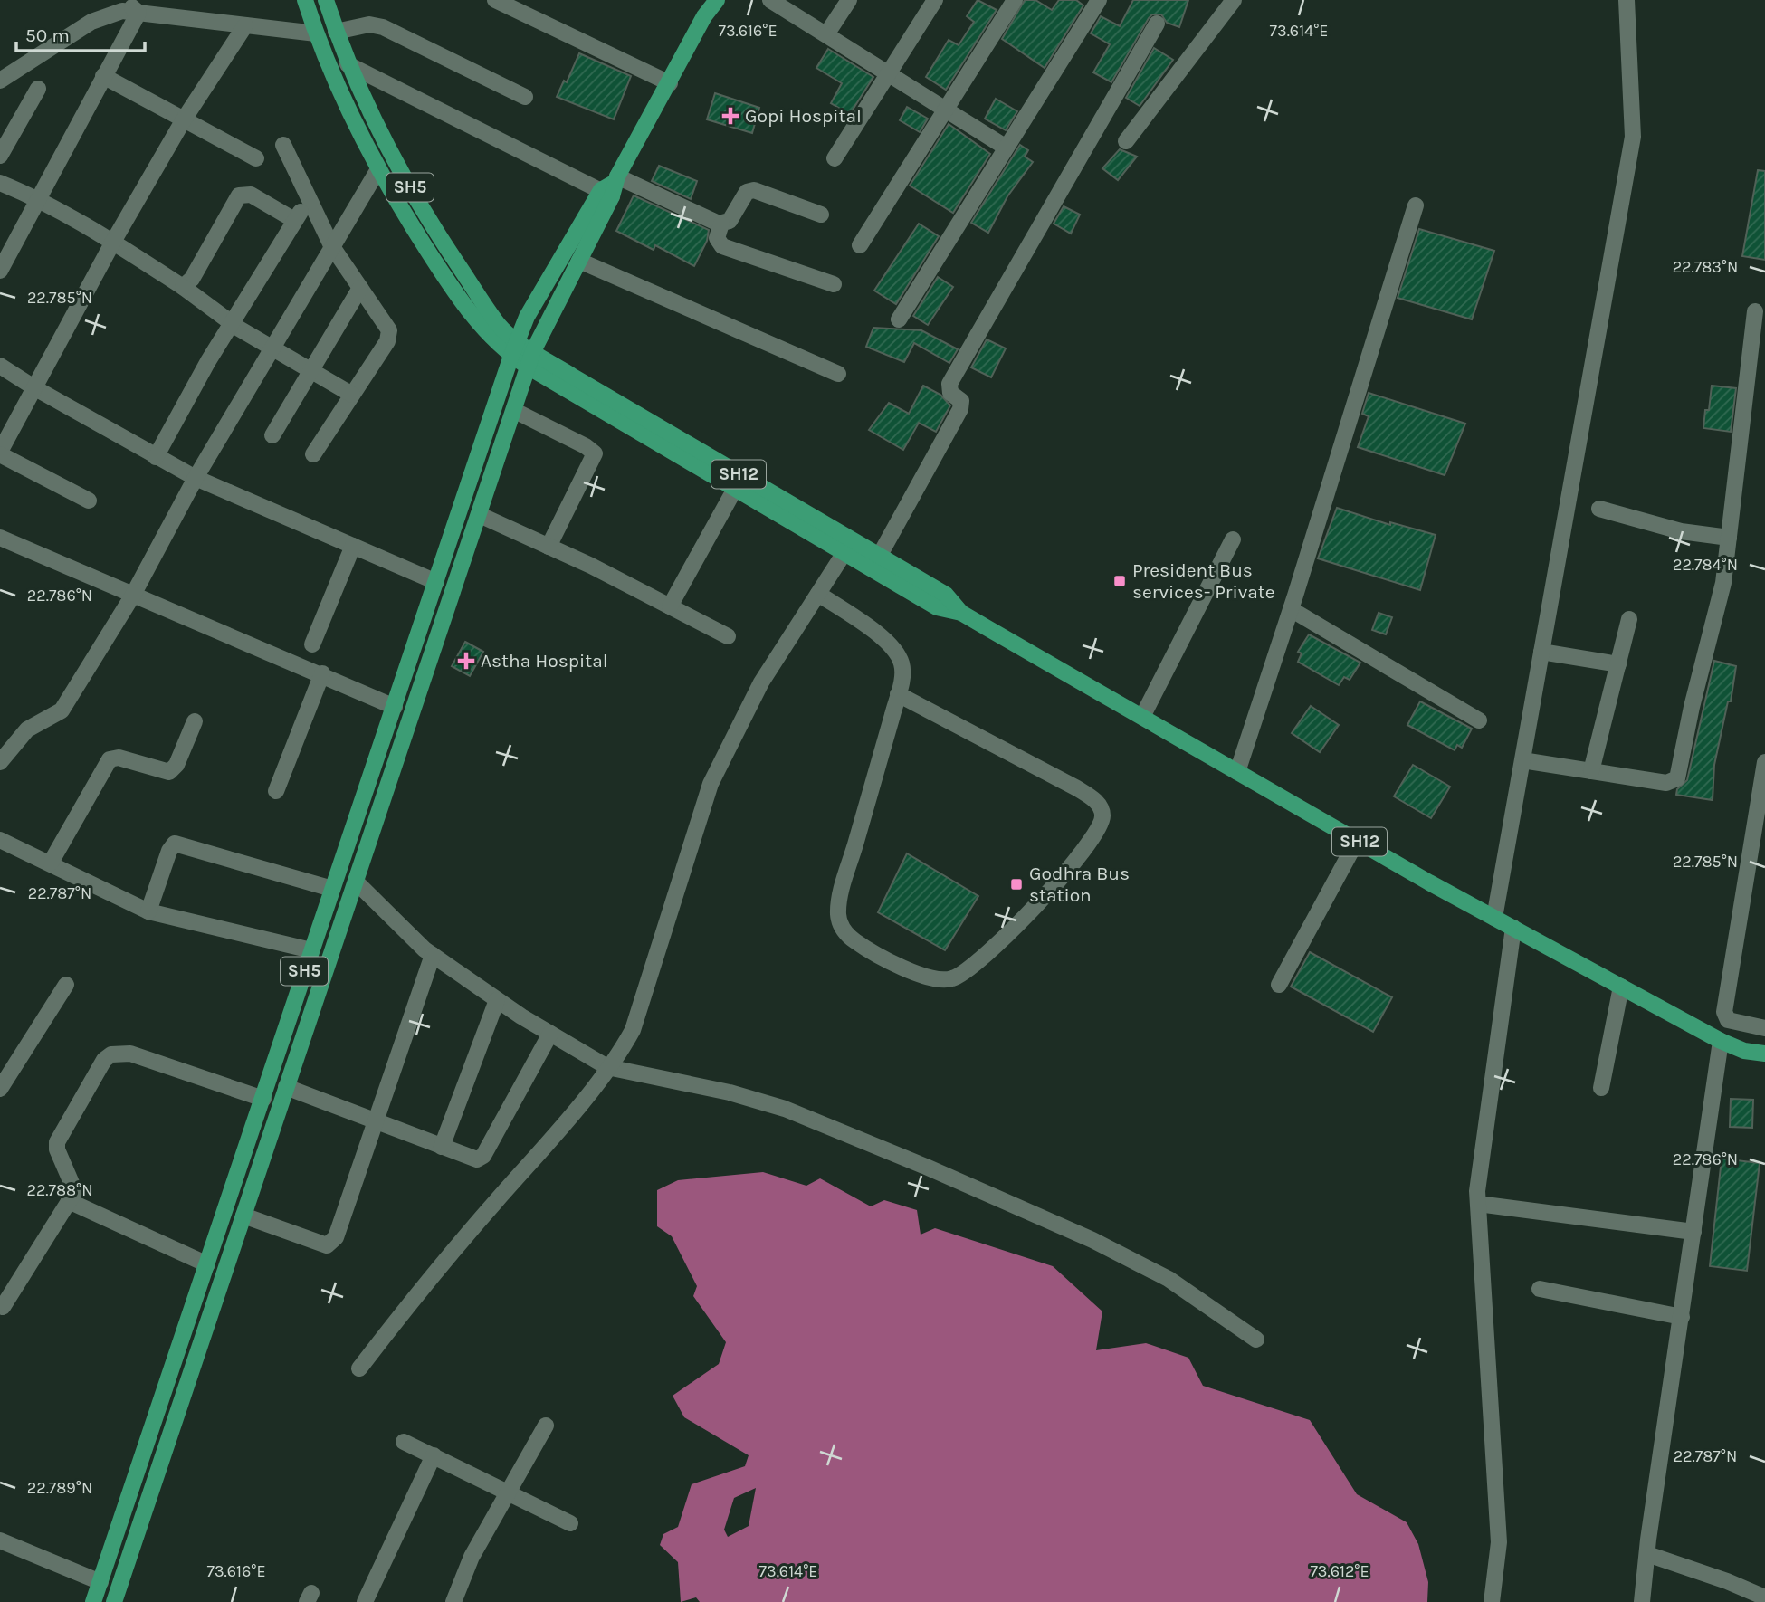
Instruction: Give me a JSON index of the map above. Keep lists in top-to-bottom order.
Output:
{
  "streets": {
    "main road": ["SH5", "SH12"]
  },
  "crossings": [
    ["SH5", "SH12"]
  ],
  "places": {
    "health": ["Gopi Hospital", "Astha Hospital"],
    "transit": ["President Bus services- Private", "Godhra Bus station"]
  },
  "scale_bar": "50 m",
  "coordinates": [
    "73.616°E",
    "73.614°E",
    "22.783°N",
    "22.785°N",
    "22.784°N",
    "22.786°N",
    "22.787°N",
    "22.788°N",
    "22.789°N",
    "73.612°E"
  ]
}
